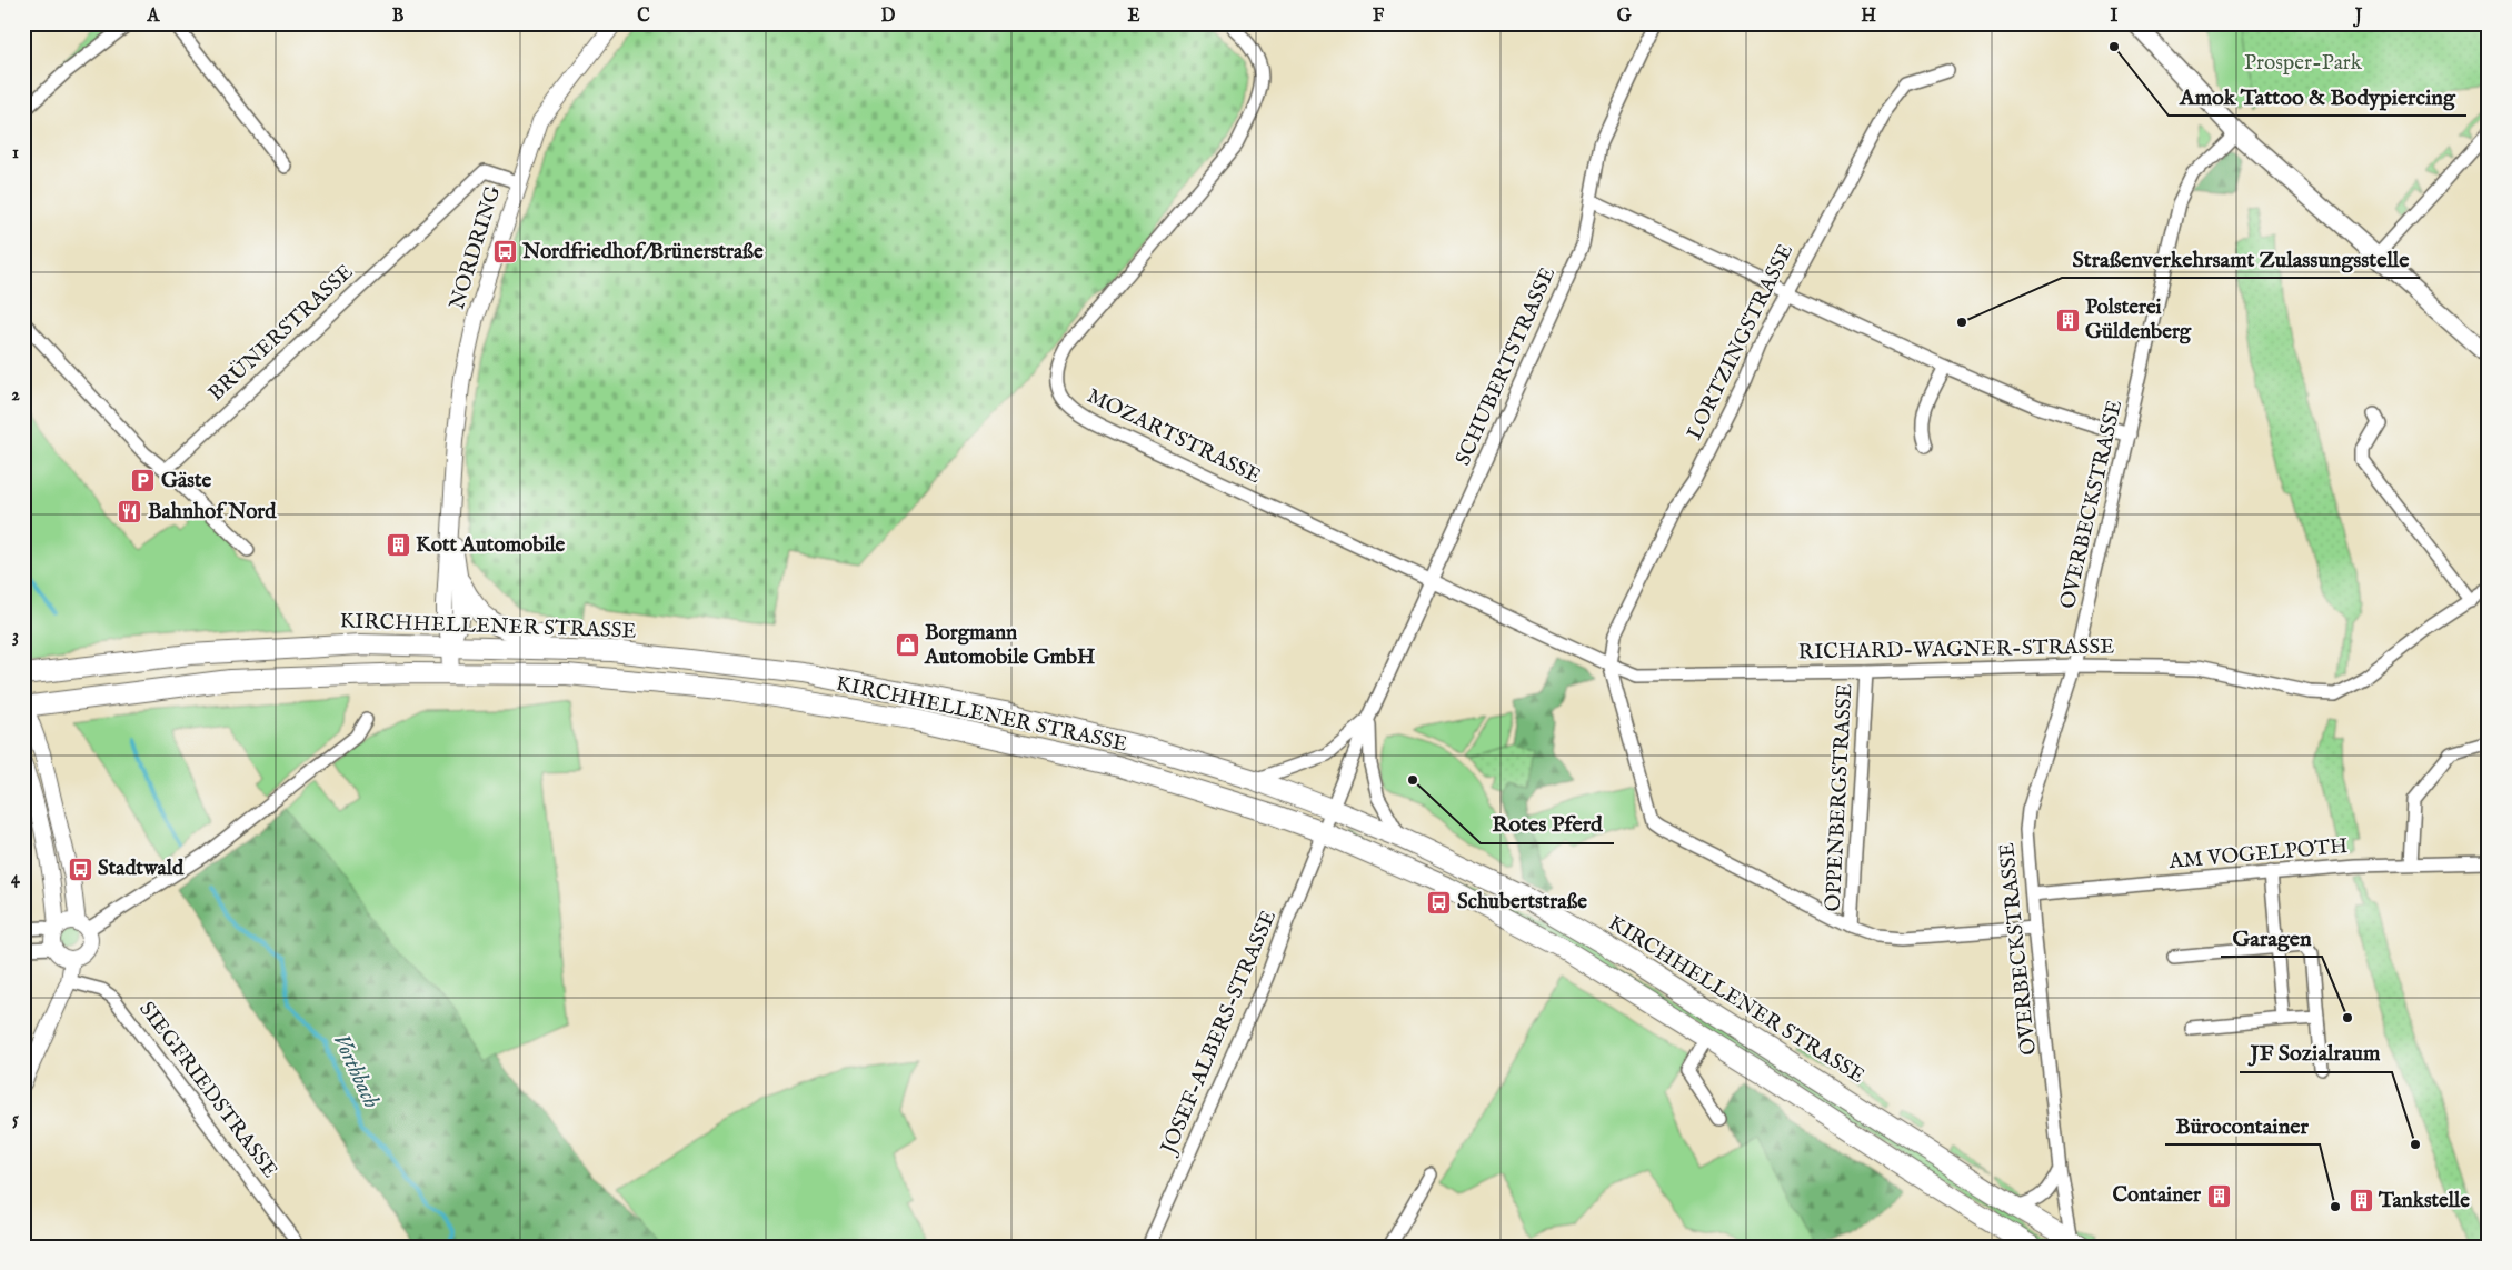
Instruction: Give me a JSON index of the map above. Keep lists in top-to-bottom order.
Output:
{
  "streets": {
    "main road": ["KIRCHHELLENER STRASSE"],
    "street": [
      "NORDRING",
      "BRÜNERSTRASSE",
      "LORTZINGSTRASSE",
      "SCHUBERTSTRASSE",
      "MOZARTSTRASSE",
      "OVERBECKSTRASSE",
      "RICHARD-WAGNER-STRASSE",
      "OPPENBERGSTRASSE",
      "AM VOGELPOTH",
      "JOSEF-ALBERS-STRASSE",
      "SIEGFRIEDSTRASSE"
    ]
  },
  "crossings": [
    ["NORDRING", "BRÜNERSTRASSE"],
    ["NORDRING", "KIRCHHELLENER STRASSE"],
    ["LORTZINGSTRASSE", "RICHARD-WAGNER-STRASSE"],
    ["SCHUBERTSTRASSE", "MOZARTSTRASSE"],
    ["SCHUBERTSTRASSE", "KIRCHHELLENER STRASSE"],
    ["SCHUBERTSTRASSE", "RICHARD-WAGNER-STRASSE"],
    ["MOZARTSTRASSE", "RICHARD-WAGNER-STRASSE"],
    ["OVERBECKSTRASSE", "KIRCHHELLENER STRASSE"],
    ["OVERBECKSTRASSE", "RICHARD-WAGNER-STRASSE"],
    ["OVERBECKSTRASSE", "AM VOGELPOTH"],
    ["KIRCHHELLENER STRASSE", "JOSEF-ALBERS-STRASSE"],
    ["RICHARD-WAGNER-STRASSE", "OPPENBERGSTRASSE"]
  ],
  "water": ["Vorthbach"],
  "parks": ["Prosper-Park"],
  "places": {
    "other": [
      "Amok Tattoo & Bodypiercing",
      "Straßenverkehrsamt Zulassungsstelle",
      "Rotes Pferd",
      "Garagen",
      "JF Sozialraum",
      "Bürocontainer"
    ],
    "bus stop": ["Nordfriedhof/Brünerstraße", "Stadtwald", "Schubertstraße"],
    "building": [
      "Polsterei Güldenberg",
      "Kott Automobile",
      "Container",
      "Tankstelle"
    ],
    "parking": ["Gäste"],
    "restaurant": ["Bahnhof Nord"],
    "shop": ["Borgmann Automobile GmbH"]
  },
  "grid": {
    "columns": [
      "A",
      "B",
      "C",
      "D",
      "E",
      "F",
      "G",
      "H",
      "I",
      "J"
    ],
    "rows": [
      "1",
      "2",
      "3",
      "4",
      "5"
    ]
  }
}
